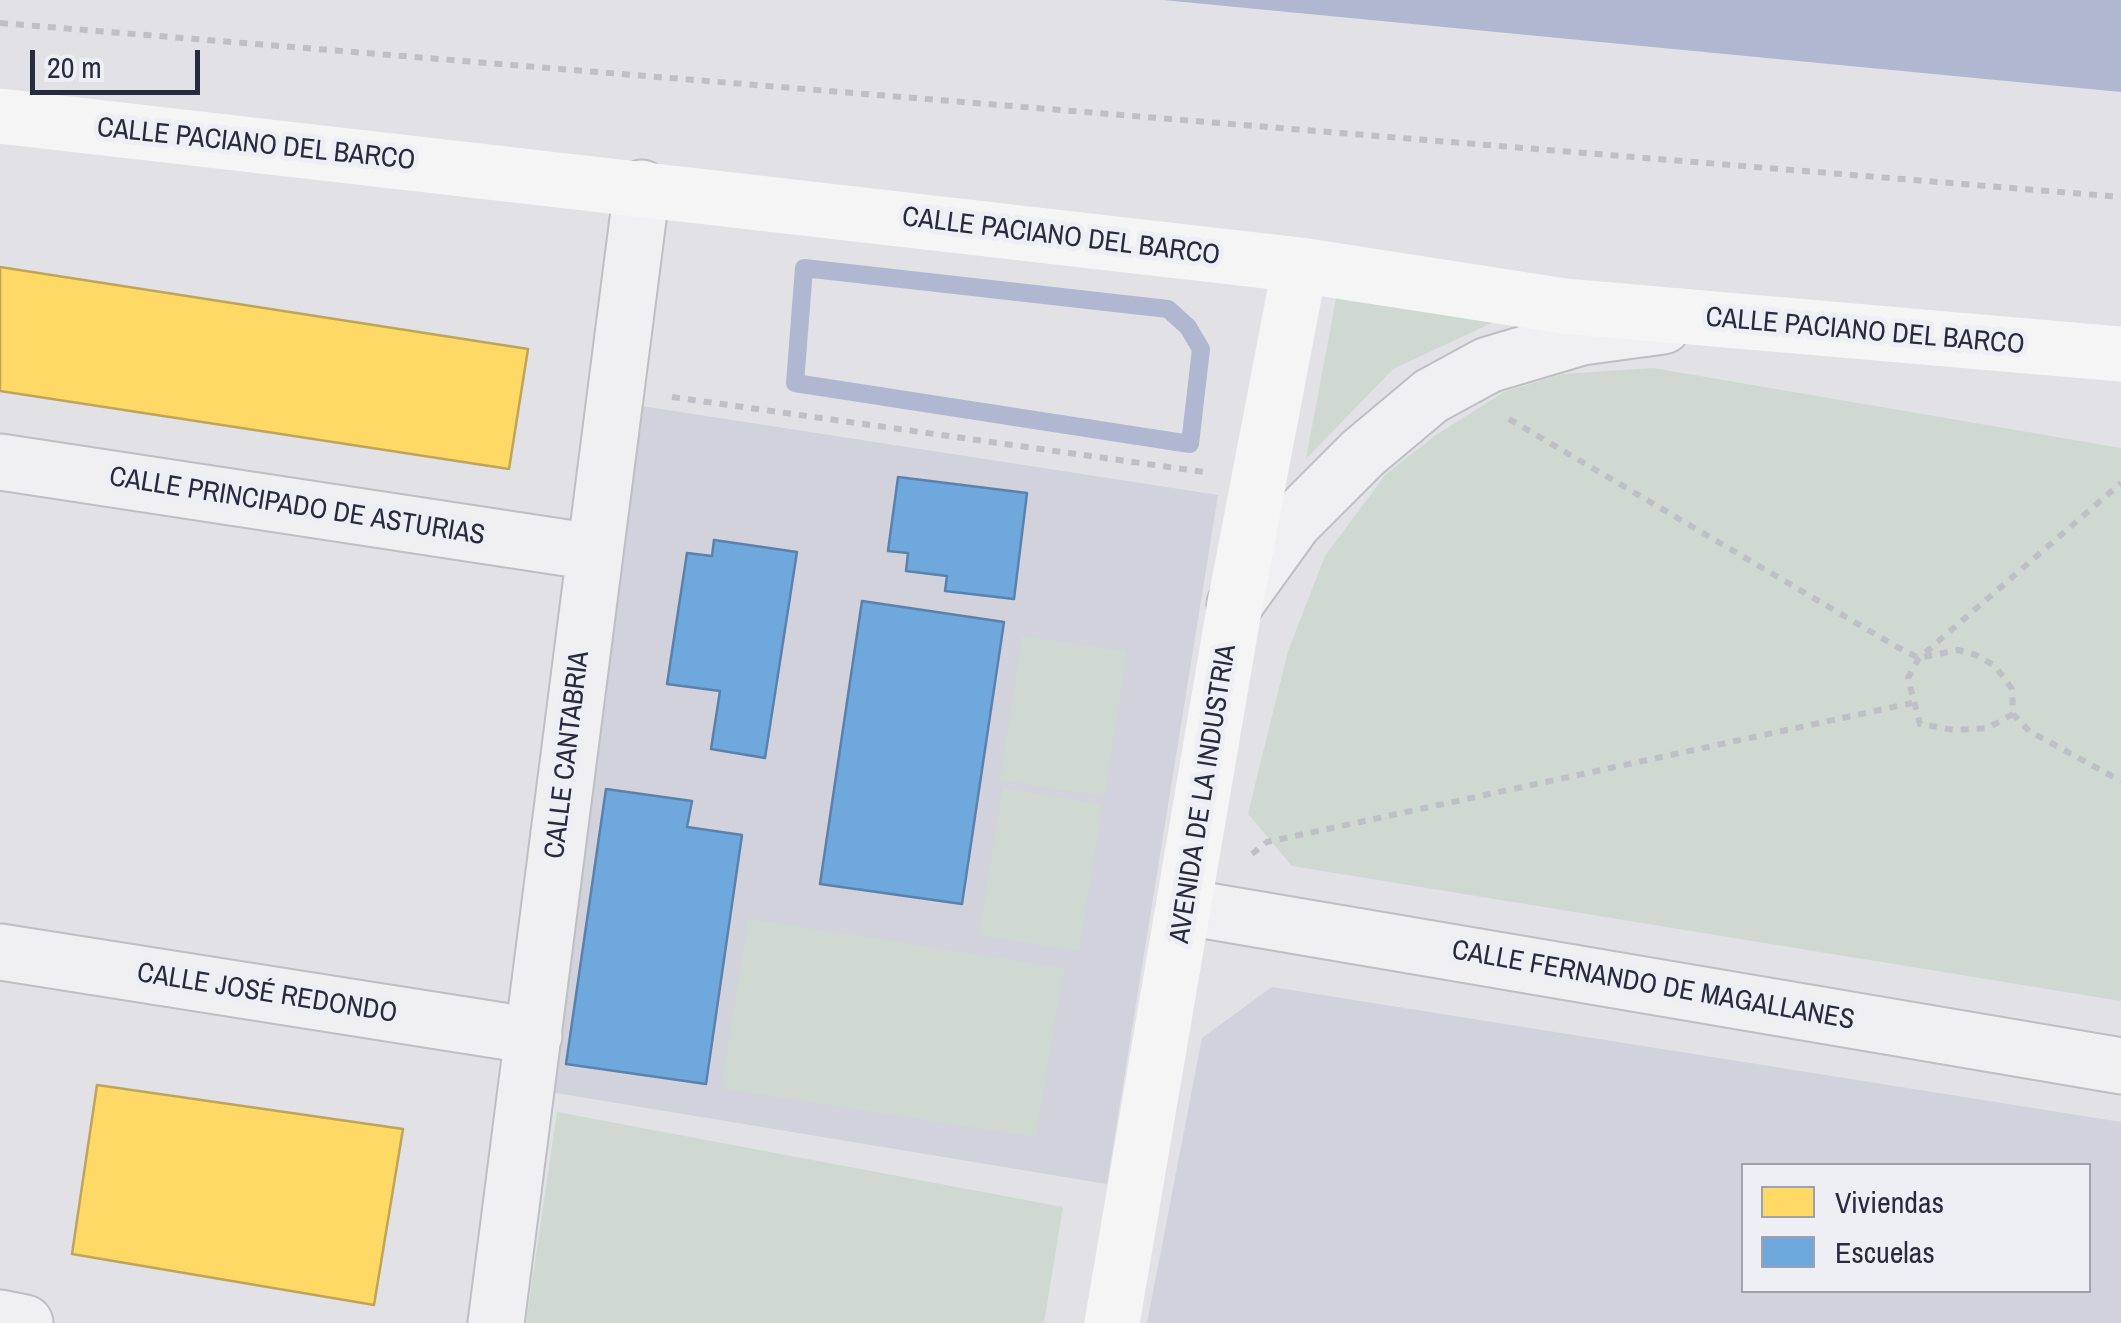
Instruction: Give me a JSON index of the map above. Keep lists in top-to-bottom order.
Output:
{
  "streets": {
    "street": [
      "CALLE PACIANO DEL BARCO",
      "CALLE PRINCIPADO DE ASTURIAS",
      "CALLE CANTABRIA",
      "AVENIDA DE LA INDUSTRIA",
      "CALLE FERNANDO DE MAGALLANES",
      "CALLE JOSÉ REDONDO"
    ]
  },
  "crossings": [
    ["CALLE PACIANO DEL BARCO", "CALLE CANTABRIA"],
    ["CALLE PACIANO DEL BARCO", "AVENIDA DE LA INDUSTRIA"],
    ["CALLE PRINCIPADO DE ASTURIAS", "CALLE CANTABRIA"],
    ["CALLE CANTABRIA", "CALLE JOSÉ REDONDO"],
    ["AVENIDA DE LA INDUSTRIA", "CALLE FERNANDO DE MAGALLANES"]
  ],
  "legend": ["Viviendas", "Escuelas"],
  "scale_bar": "20 m"
}
